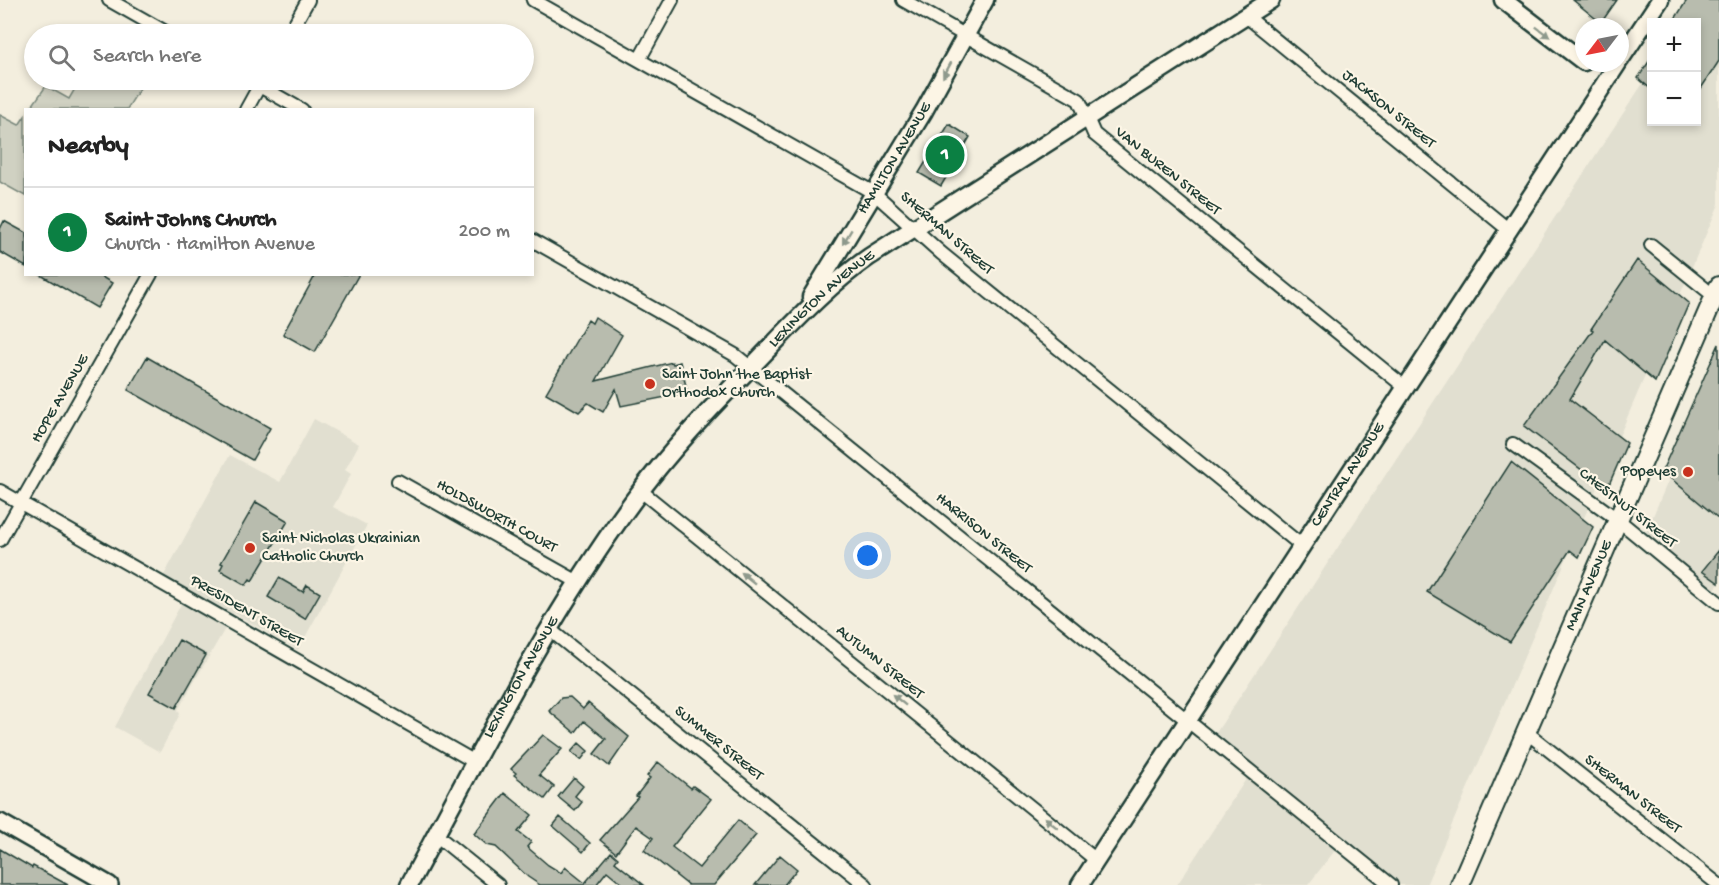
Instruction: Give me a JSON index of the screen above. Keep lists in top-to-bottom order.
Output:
{
  "streets": {
    "main road": [
      "HAMILTON AVENUE",
      "LEXINGTON AVENUE",
      "CENTRAL AVENUE",
      "MAIN AVENUE"
    ],
    "street": [
      "JACKSON STREET",
      "VAN BUREN STREET",
      "SHERMAN STREET",
      "HOPE AVENUE",
      "CHESTNUT STREET",
      "HOLDSWORTH COURT",
      "HARRISON STREET",
      "PRESIDENT STREET",
      "AUTUMN STREET",
      "SUMMER STREET"
    ]
  },
  "crossings": [
    ["JACKSON STREET", "LEXINGTON AVENUE"],
    ["JACKSON STREET", "CENTRAL AVENUE"],
    ["HAMILTON AVENUE", "VAN BUREN STREET"],
    ["HAMILTON AVENUE", "SHERMAN STREET"],
    ["HAMILTON AVENUE", "LEXINGTON AVENUE"],
    ["VAN BUREN STREET", "LEXINGTON AVENUE"],
    ["VAN BUREN STREET", "CENTRAL AVENUE"],
    ["SHERMAN STREET", "LEXINGTON AVENUE"],
    ["SHERMAN STREET", "CENTRAL AVENUE"],
    ["SHERMAN STREET", "MAIN AVENUE"],
    ["LEXINGTON AVENUE", "HOLDSWORTH COURT"],
    ["LEXINGTON AVENUE", "HARRISON STREET"],
    ["LEXINGTON AVENUE", "PRESIDENT STREET"],
    ["LEXINGTON AVENUE", "AUTUMN STREET"],
    ["LEXINGTON AVENUE", "SUMMER STREET"],
    ["HOPE AVENUE", "PRESIDENT STREET"],
    ["CENTRAL AVENUE", "HARRISON STREET"],
    ["CENTRAL AVENUE", "AUTUMN STREET"],
    ["CHESTNUT STREET", "MAIN AVENUE"]
  ],
  "one_way": ["HAMILTON AVENUE", "AUTUMN STREET"],
  "places": ["Saint John the Baptist Orthodox Church", "Popeyes", "Saint Nicholas Ukrainian Catholic Church"],
  "north": "bottom left",
  "page": {
    "map_buttons": ["+", "−"],
    "search": "Search here",
    "heading": "Nearby",
    "pins": "1",
    "list": [
      {
        "mark": "1",
        "name": "Saint Johns Church",
        "note": "Church · Hamilton Avenue",
        "value": "200 m"
      }
    ]
  }
}
